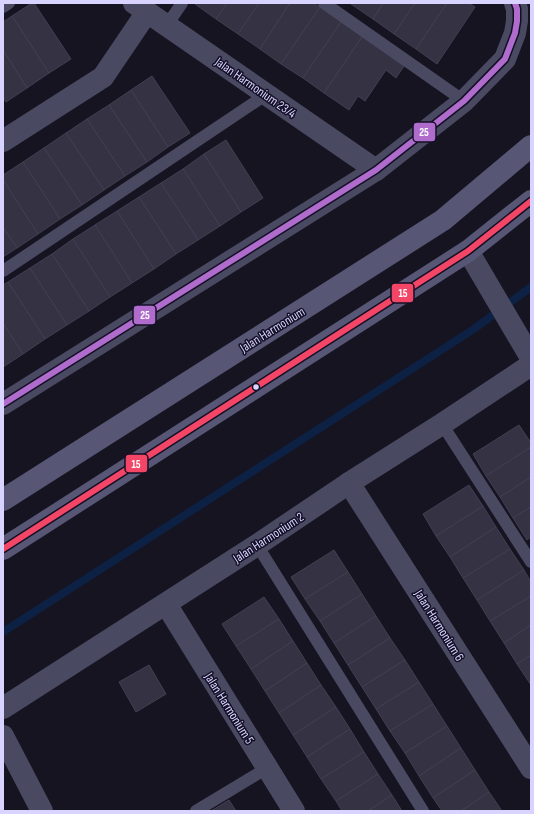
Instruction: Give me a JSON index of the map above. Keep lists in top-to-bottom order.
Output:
{
  "streets": {
    "main road": ["Jalan Harmonium"],
    "street": [
      "Jalan Harmonium 23/4",
      "Jalan Harmonium 2",
      "Jalan Harmonium 6",
      "Jalan Harmonium 5"
    ]
  },
  "crossings": [
    ["Jalan Harmonium 2", "Jalan Harmonium 6"],
    ["Jalan Harmonium 2", "Jalan Harmonium 5"]
  ],
  "lines": ["transit line 25", "transit line 15"]
}
